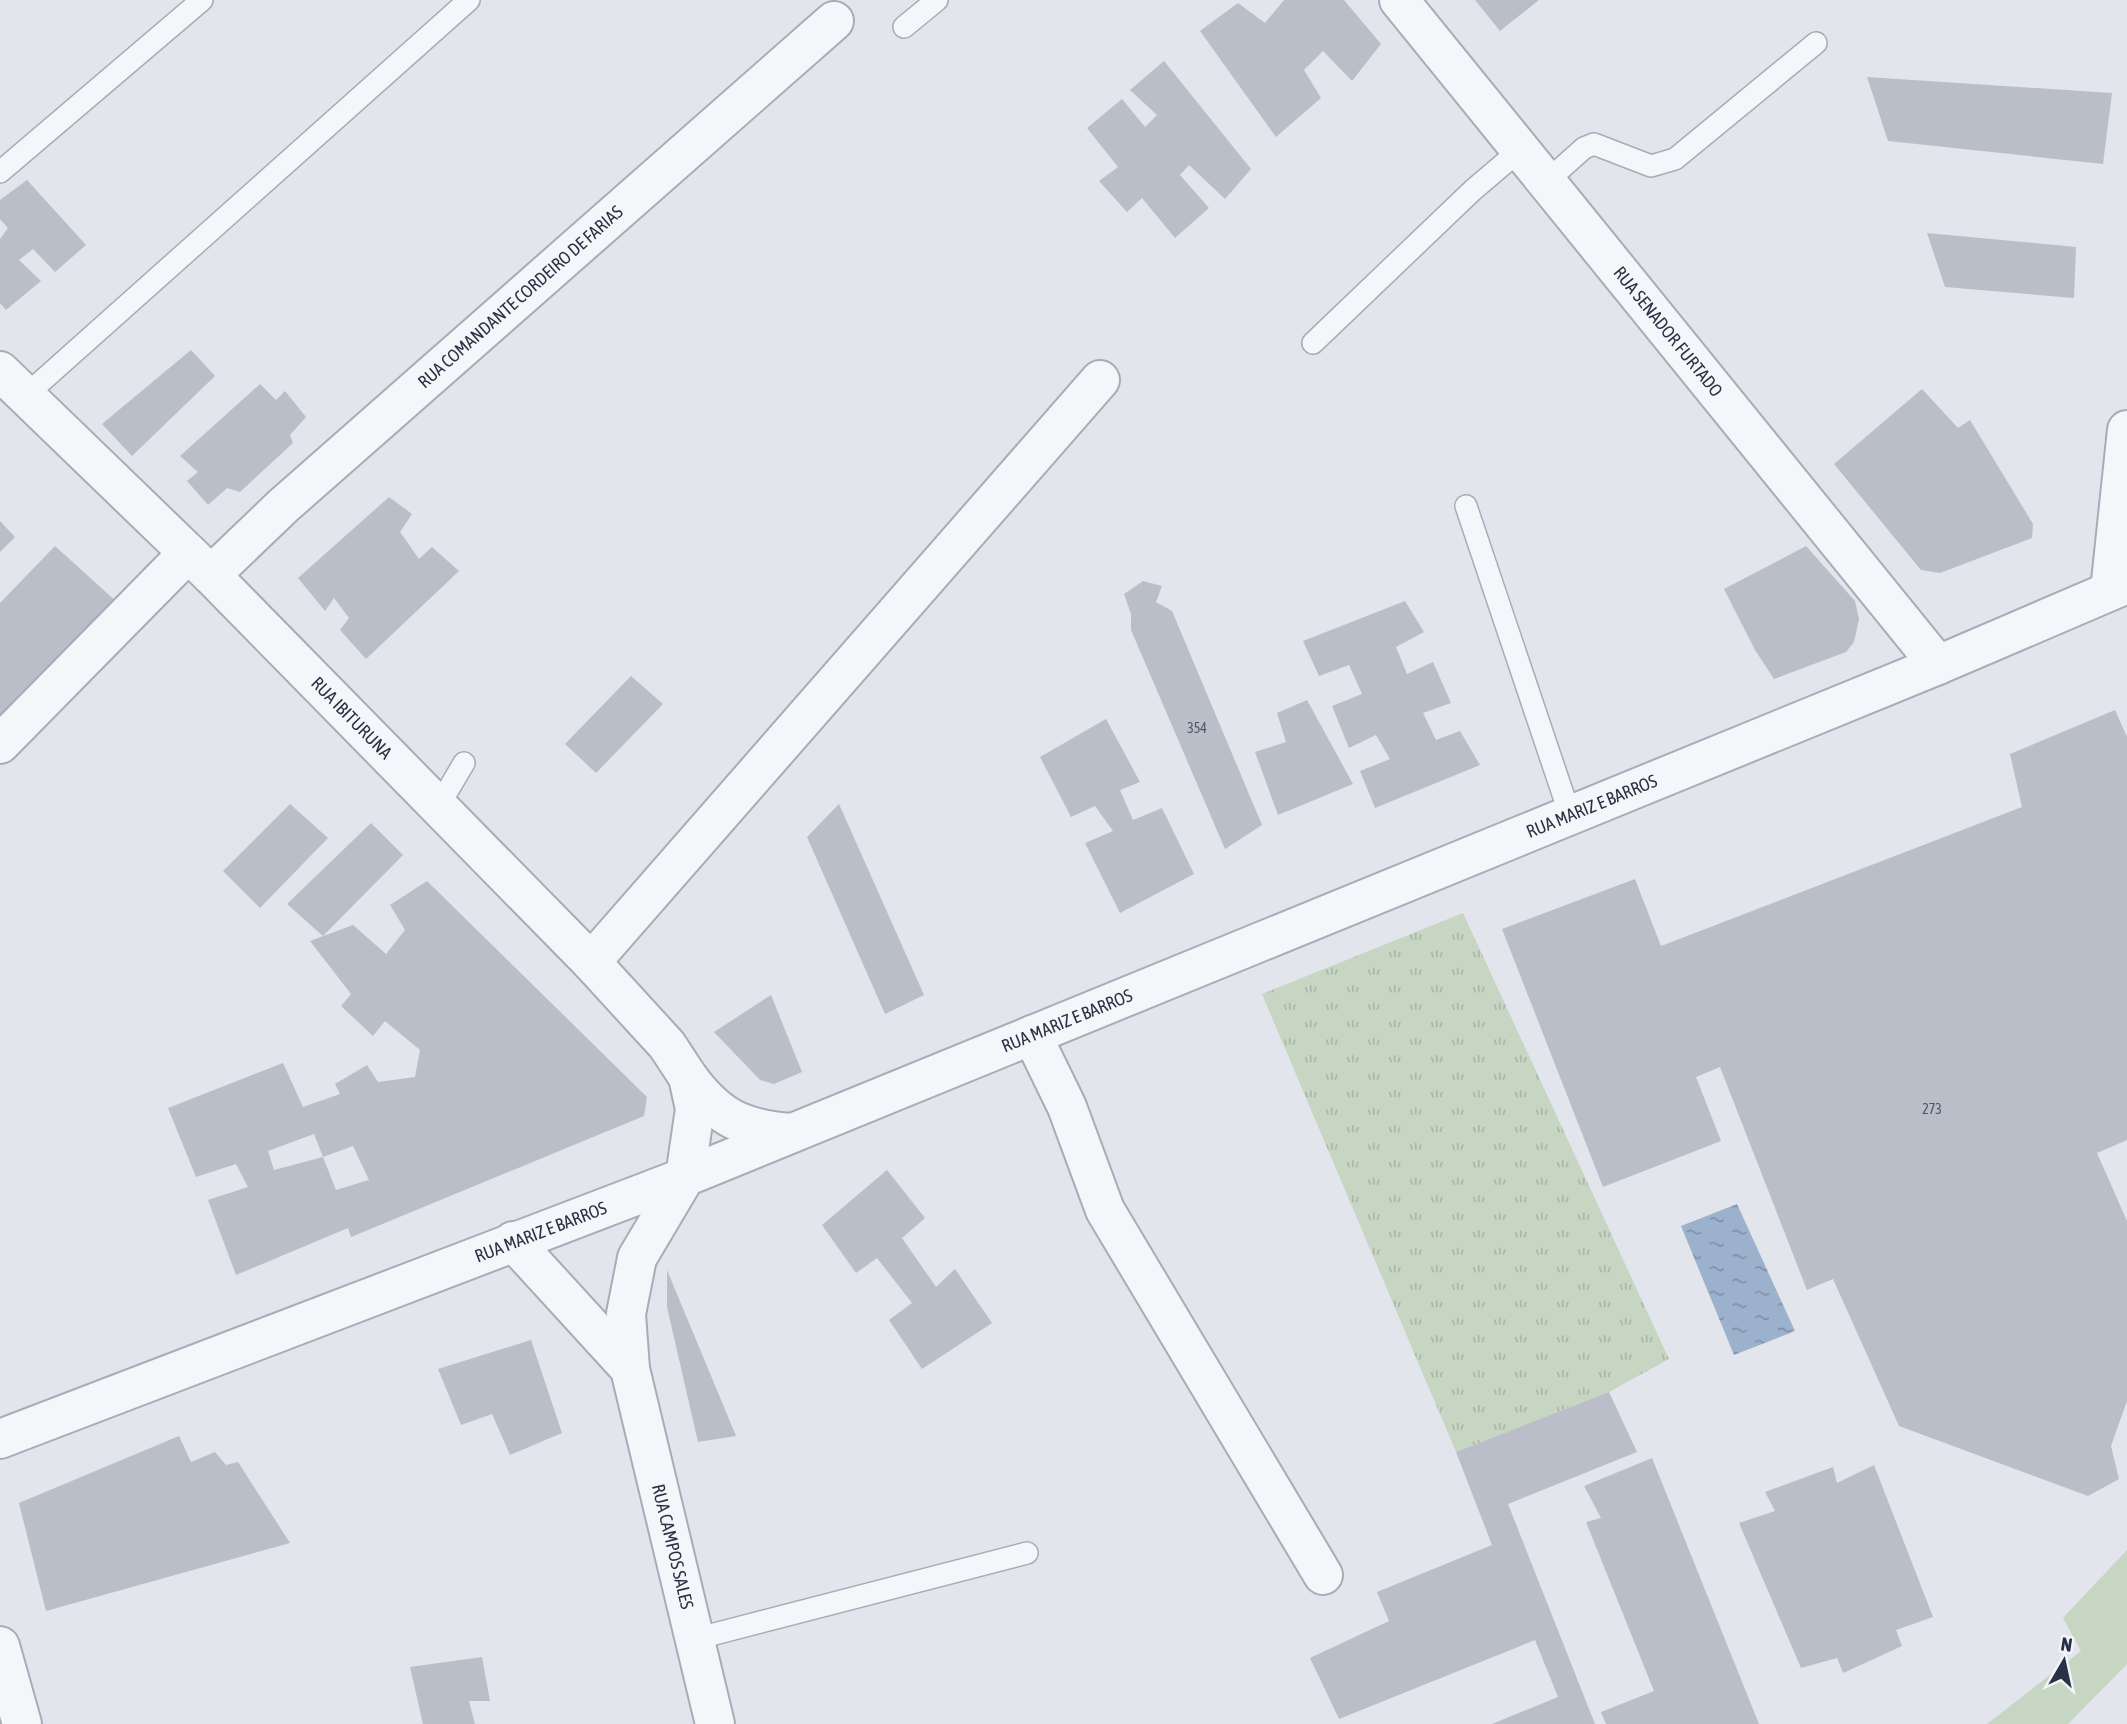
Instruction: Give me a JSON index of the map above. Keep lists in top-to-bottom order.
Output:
{
  "streets": {
    "street": [
      "RUA COMANDANTE CORDEIRO DE FARIAS",
      "RUA SENADOR FURTADO",
      "RUA IBITURUNA",
      "RUA MARIZ E BARROS",
      "RUA CAMPOS SALES"
    ]
  },
  "crossings": [
    ["RUA COMANDANTE CORDEIRO DE FARIAS", "RUA IBITURUNA"],
    ["RUA SENADOR FURTADO", "RUA MARIZ E BARROS"],
    ["RUA IBITURUNA", "RUA MARIZ E BARROS"],
    ["RUA IBITURUNA", "RUA CAMPOS SALES"],
    ["RUA MARIZ E BARROS", "RUA CAMPOS SALES"]
  ],
  "house_numbers": ["354", "273"],
  "north": "top"
}
